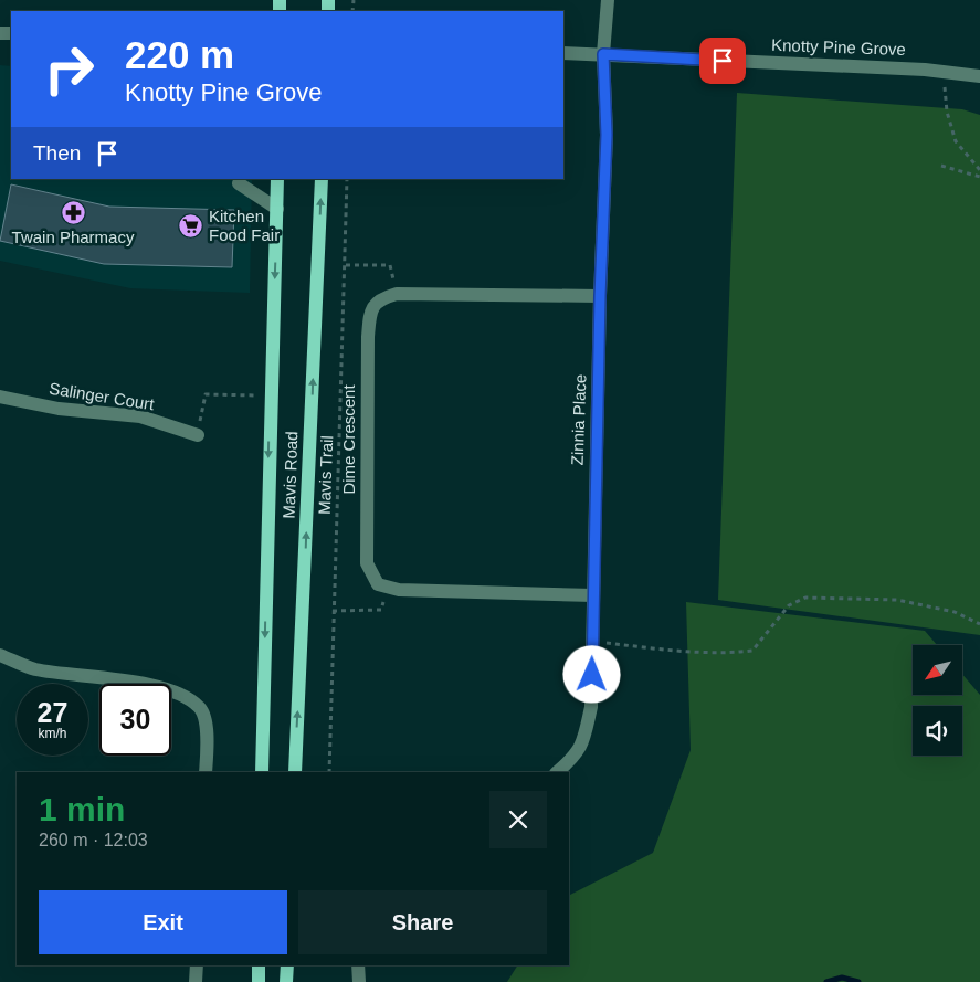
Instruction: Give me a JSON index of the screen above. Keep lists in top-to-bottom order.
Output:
{
  "streets": {
    "main road": ["Mavis Road"],
    "street": [
      "Knotty Pine Grove",
      "Salinger Court",
      "Zinnia Place",
      "Dime Crescent"
    ],
    "path": ["Mavis Trail"]
  },
  "crossings": [
    ["Knotty Pine Grove", "Zinnia Place"],
    ["Zinnia Place", "Dime Crescent"]
  ],
  "places": {
    "pharmacy": ["Twain Pharmacy"],
    "supermarket": ["Kitchen Food Fair"]
  },
  "north": "bottom left",
  "page": {
    "turn": ["220 m", "Knotty Pine Grove"],
    "then": "Then",
    "speed": "27 km/h",
    "limit": "30",
    "heading": ["1 min", "260 m · 12:03"],
    "buttons": ["Exit", "Share"]
  }
}
